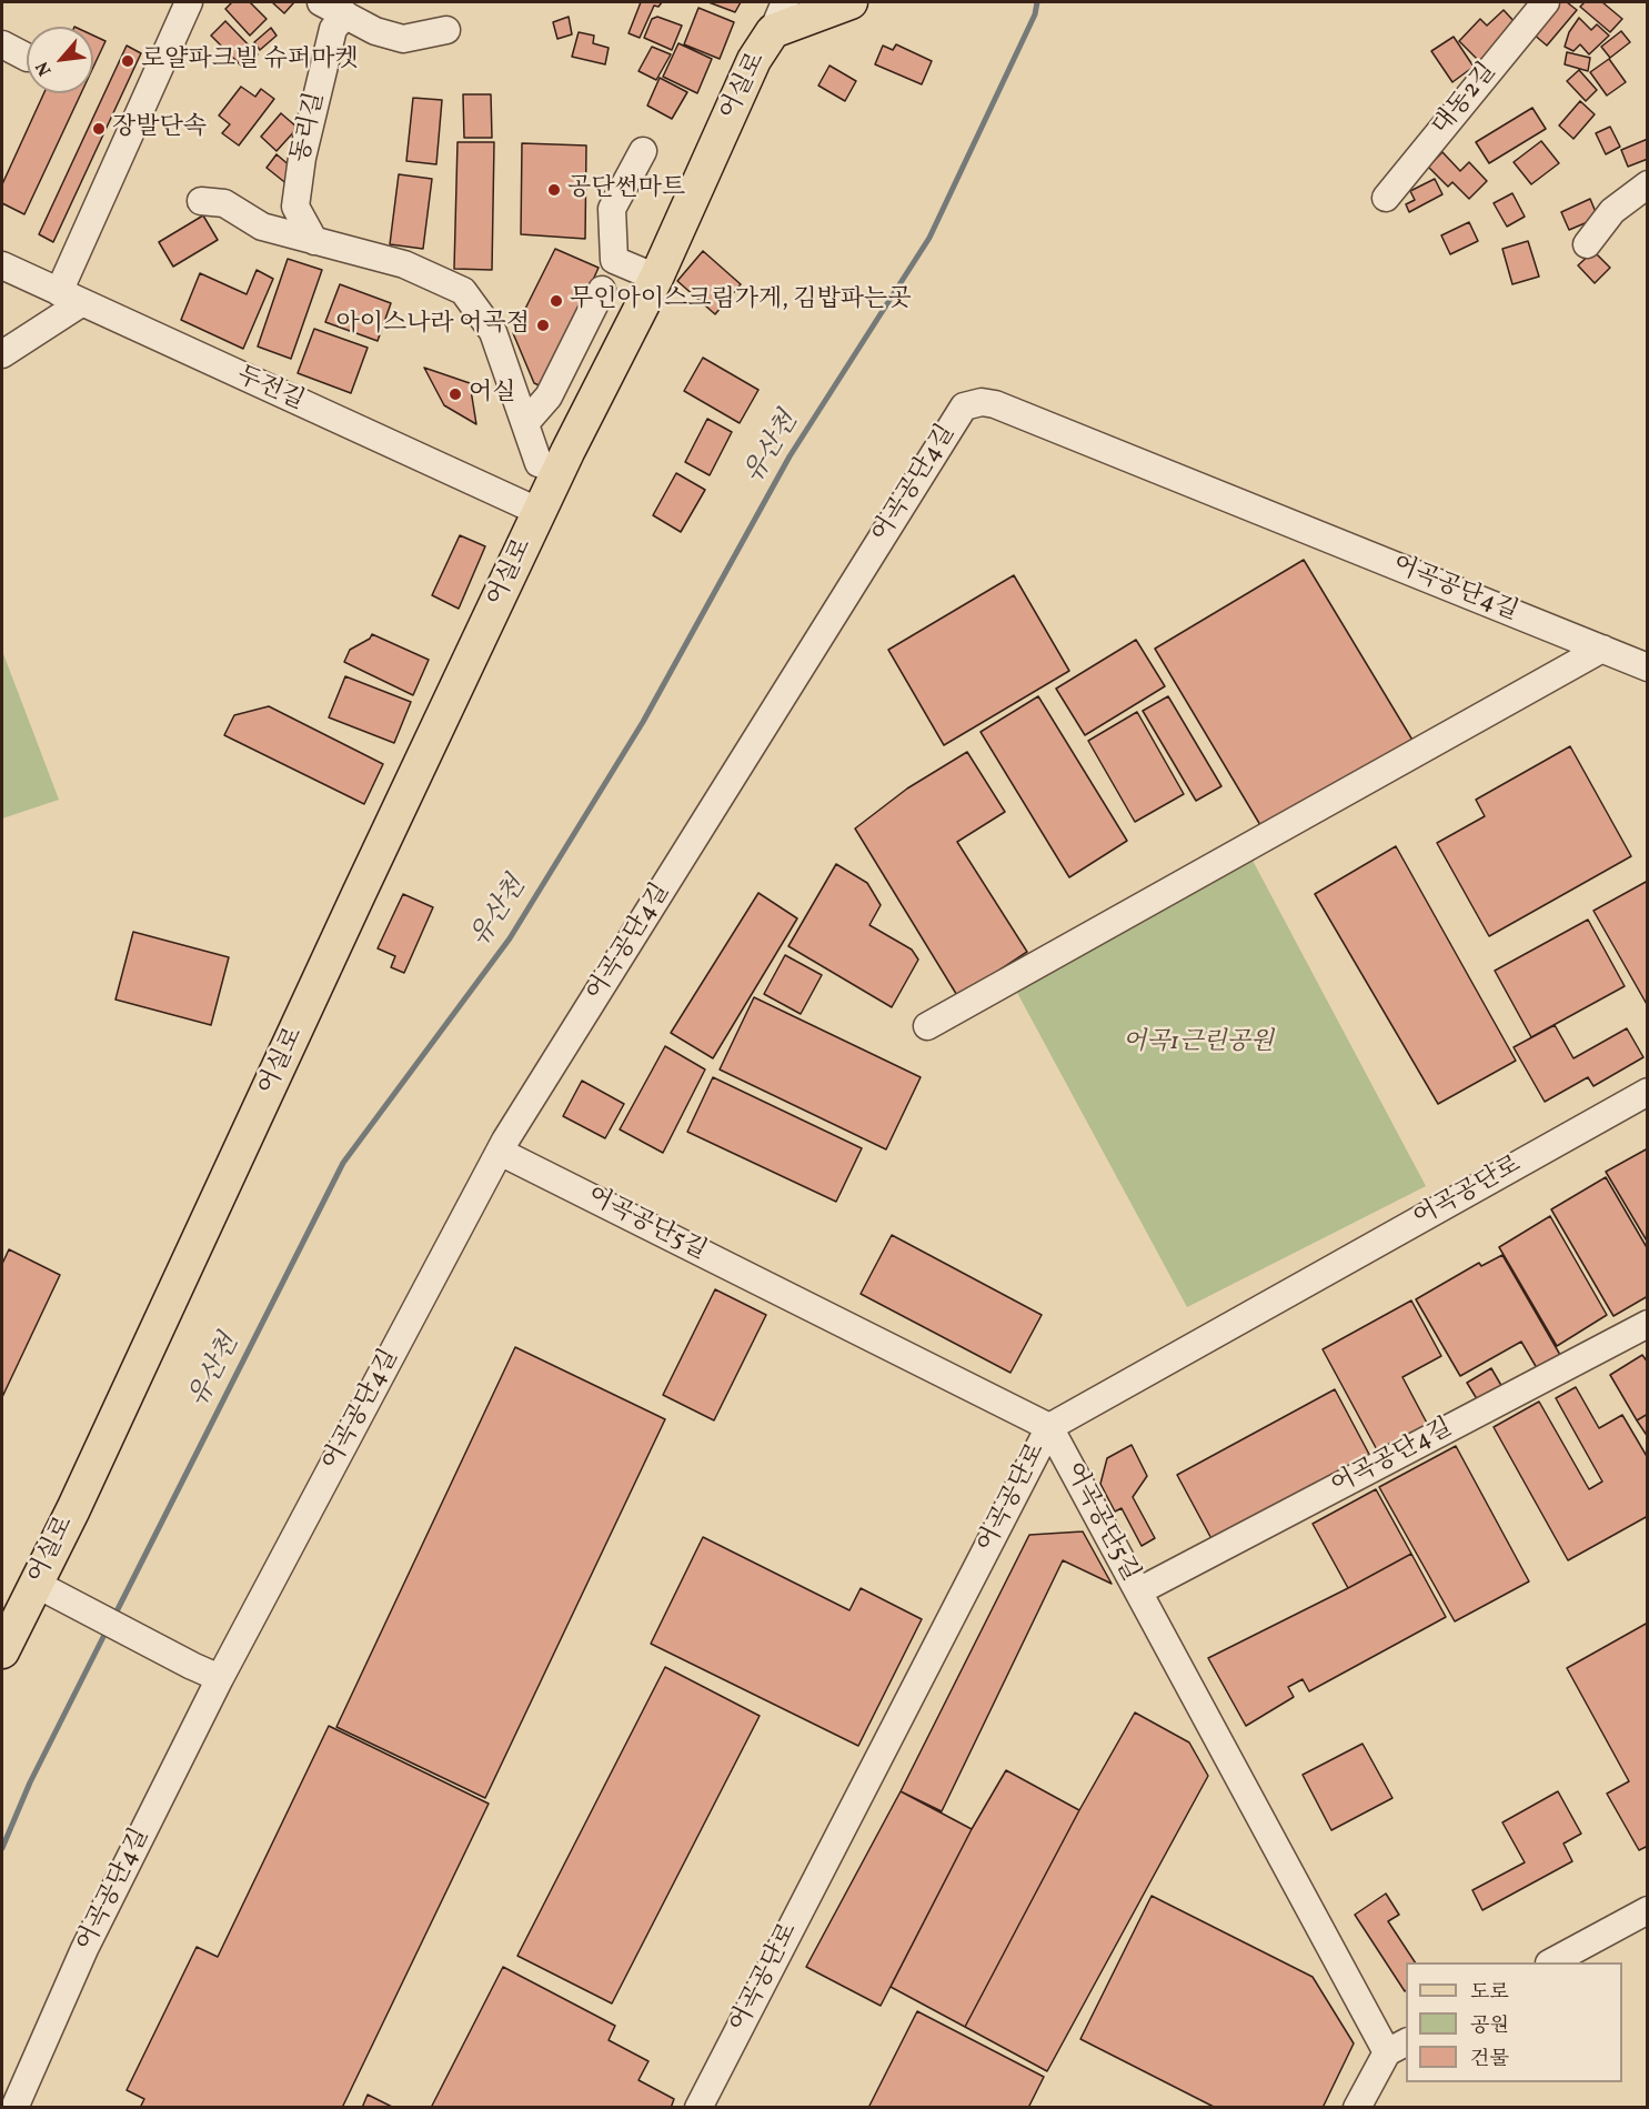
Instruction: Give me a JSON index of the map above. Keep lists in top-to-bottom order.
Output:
{
  "streets": {
    "main road": ["어실로"],
    "street": [
      "대동2길",
      "동리길",
      "두전길",
      "어곡공단4길",
      "어곡공단로",
      "어곡공단5길"
    ]
  },
  "crossings": [
    ["어실로", "두전길"],
    ["어곡공단4길", "어곡공단5길"],
    ["어곡공단로", "어곡공단5길"]
  ],
  "water": ["유산천"],
  "parks": ["어곡1근린공원"],
  "places": [
    "로얄파크빌 슈퍼마켓",
    "장발단속",
    "공단썬마트",
    "무인아이스크림가게, 김밥파는곳",
    "아이스나라 어곡점",
    "어실"
  ],
  "legend": ["도로", "공원", "건물"],
  "north": "bottom left"
}
